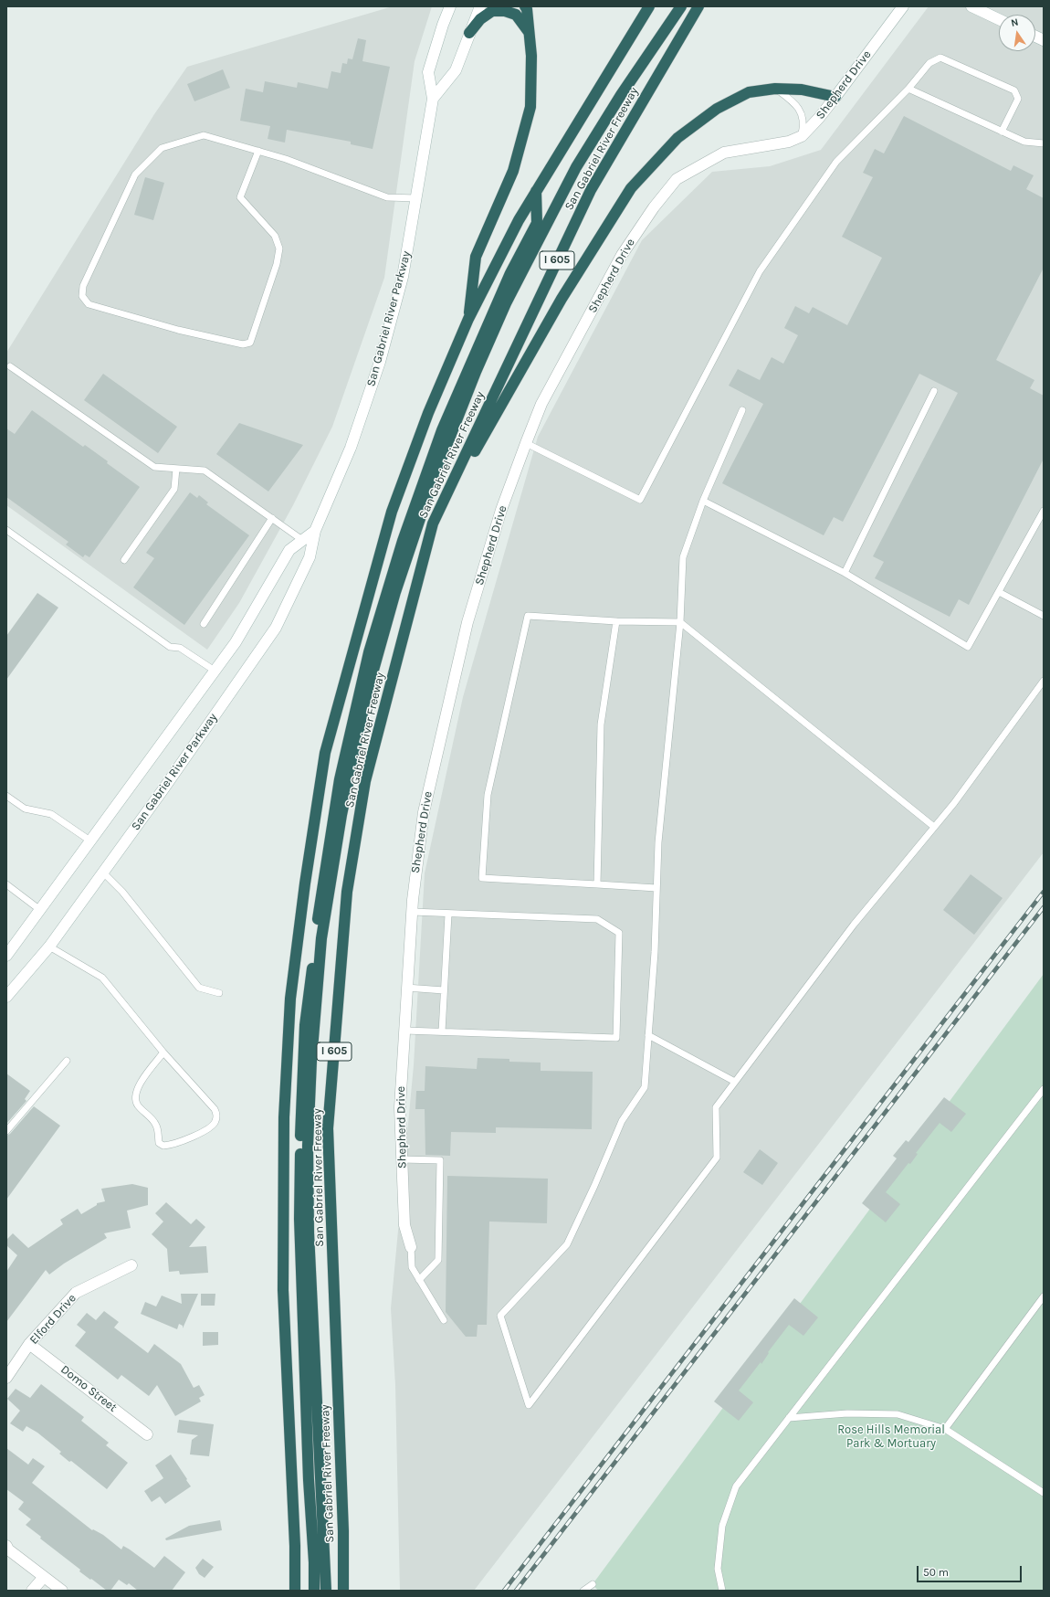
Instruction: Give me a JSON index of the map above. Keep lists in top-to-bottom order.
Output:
{
  "streets": {
    "highway": ["San Gabriel River Freeway", "I 605"],
    "main road": [
      "Shepherd Drive",
      "San Gabriel River Parkway",
      "Elford Drive",
      "Domo Street"
    ]
  },
  "crossings": [
    ["Elford Drive", "Domo Street"]
  ],
  "parks": ["Rose Hills Memorial Park & Mortuary"],
  "scale_bar": "50 m",
  "north": "top"
}
